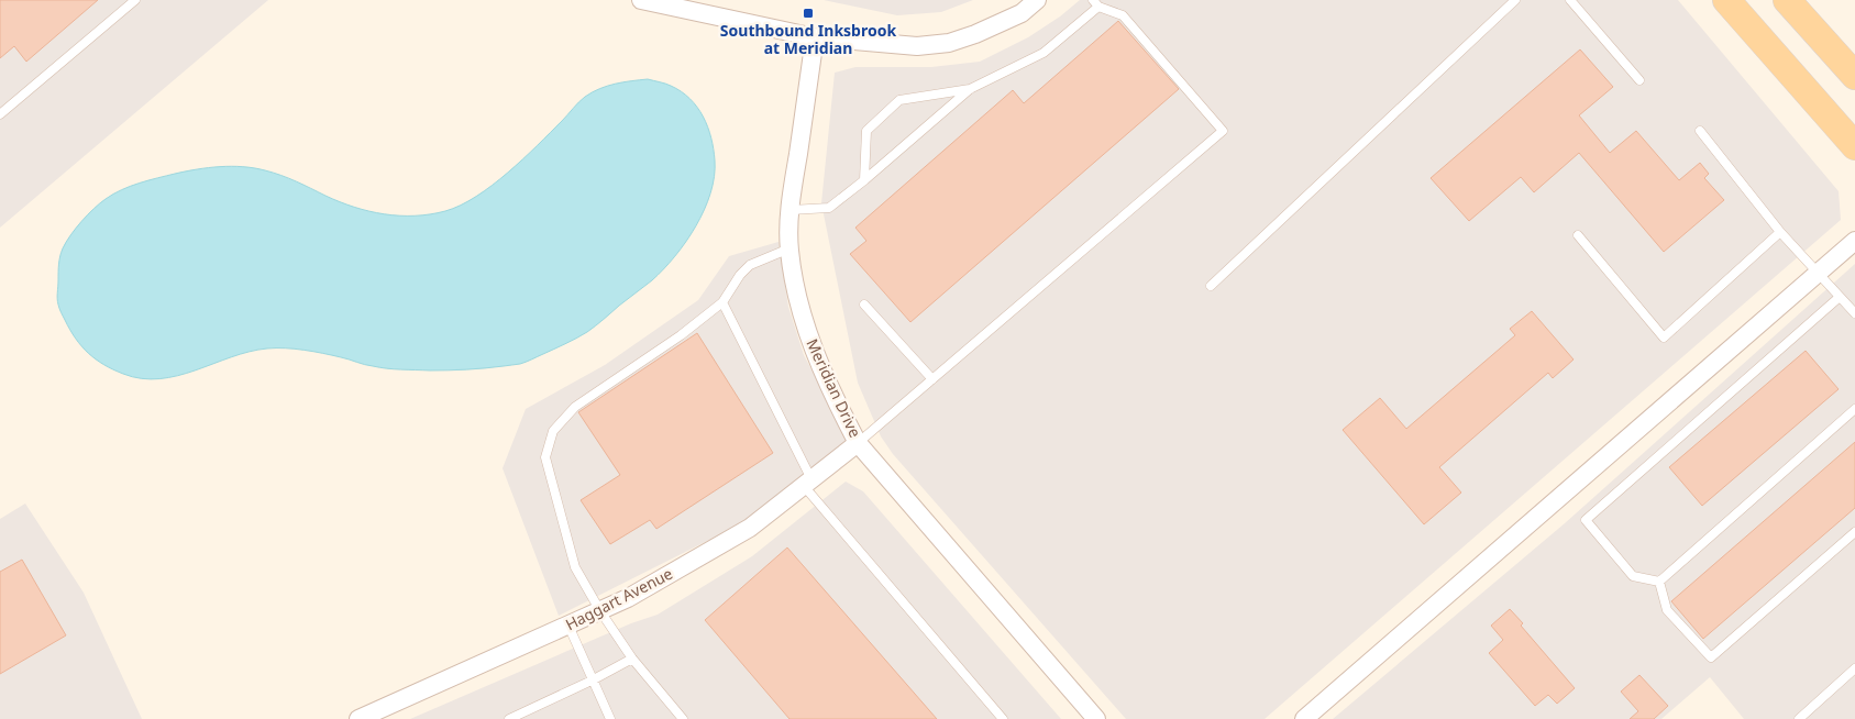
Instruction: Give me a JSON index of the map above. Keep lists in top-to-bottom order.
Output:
{
  "streets": {
    "street": ["Meridian Drive", "Haggart Avenue"]
  },
  "crossings": [
    ["Meridian Drive", "Haggart Avenue"]
  ],
  "places": {
    "transit": ["Southbound Inksbrook at Meridian"]
  }
}
